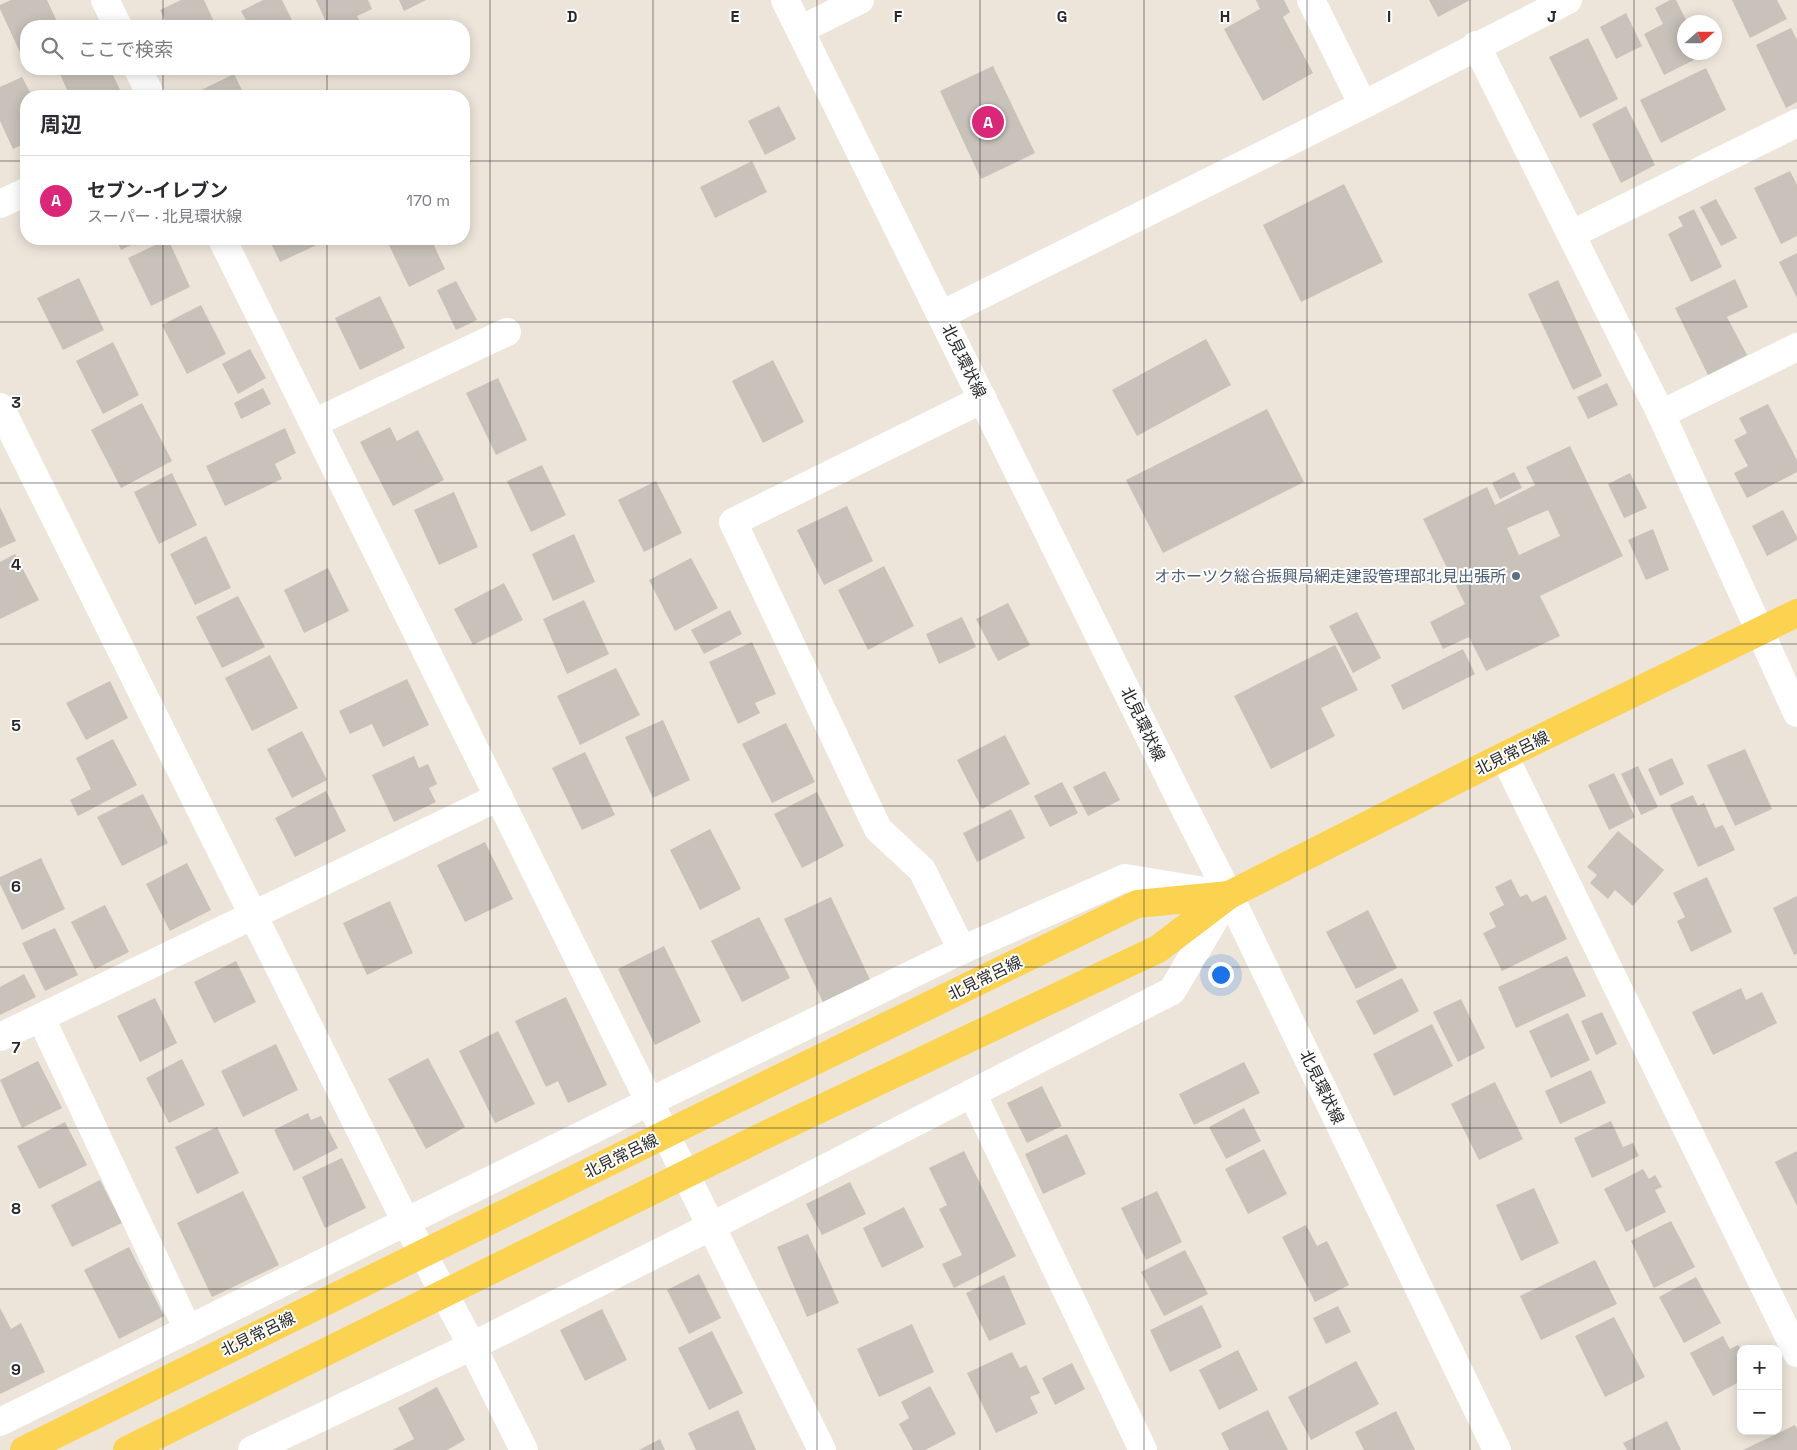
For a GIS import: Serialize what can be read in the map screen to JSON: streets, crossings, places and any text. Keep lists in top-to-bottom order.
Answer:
{
  "streets": {
    "main road": ["北見常呂線"],
    "street": ["北見環状線"]
  },
  "crossings": [
    ["北見環状線", "北見常呂線"]
  ],
  "places": ["オホーツク総合振興局網走建設管理部北見出張所"],
  "north": "right",
  "page": {
    "search": "ここで検索",
    "heading": "周辺",
    "pins": "A",
    "list": [
      {
        "mark": "A",
        "name": "セブン-イレブン",
        "note": "スーパー · 北見環状線",
        "value": "170 m"
      }
    ],
    "map_buttons": ["+", "−"]
  },
  "grid": {
    "columns": [
      "D",
      "E",
      "F",
      "G",
      "H",
      "I",
      "J"
    ],
    "rows": [
      "3",
      "4",
      "5",
      "6",
      "7",
      "8",
      "9"
    ]
  }
}
